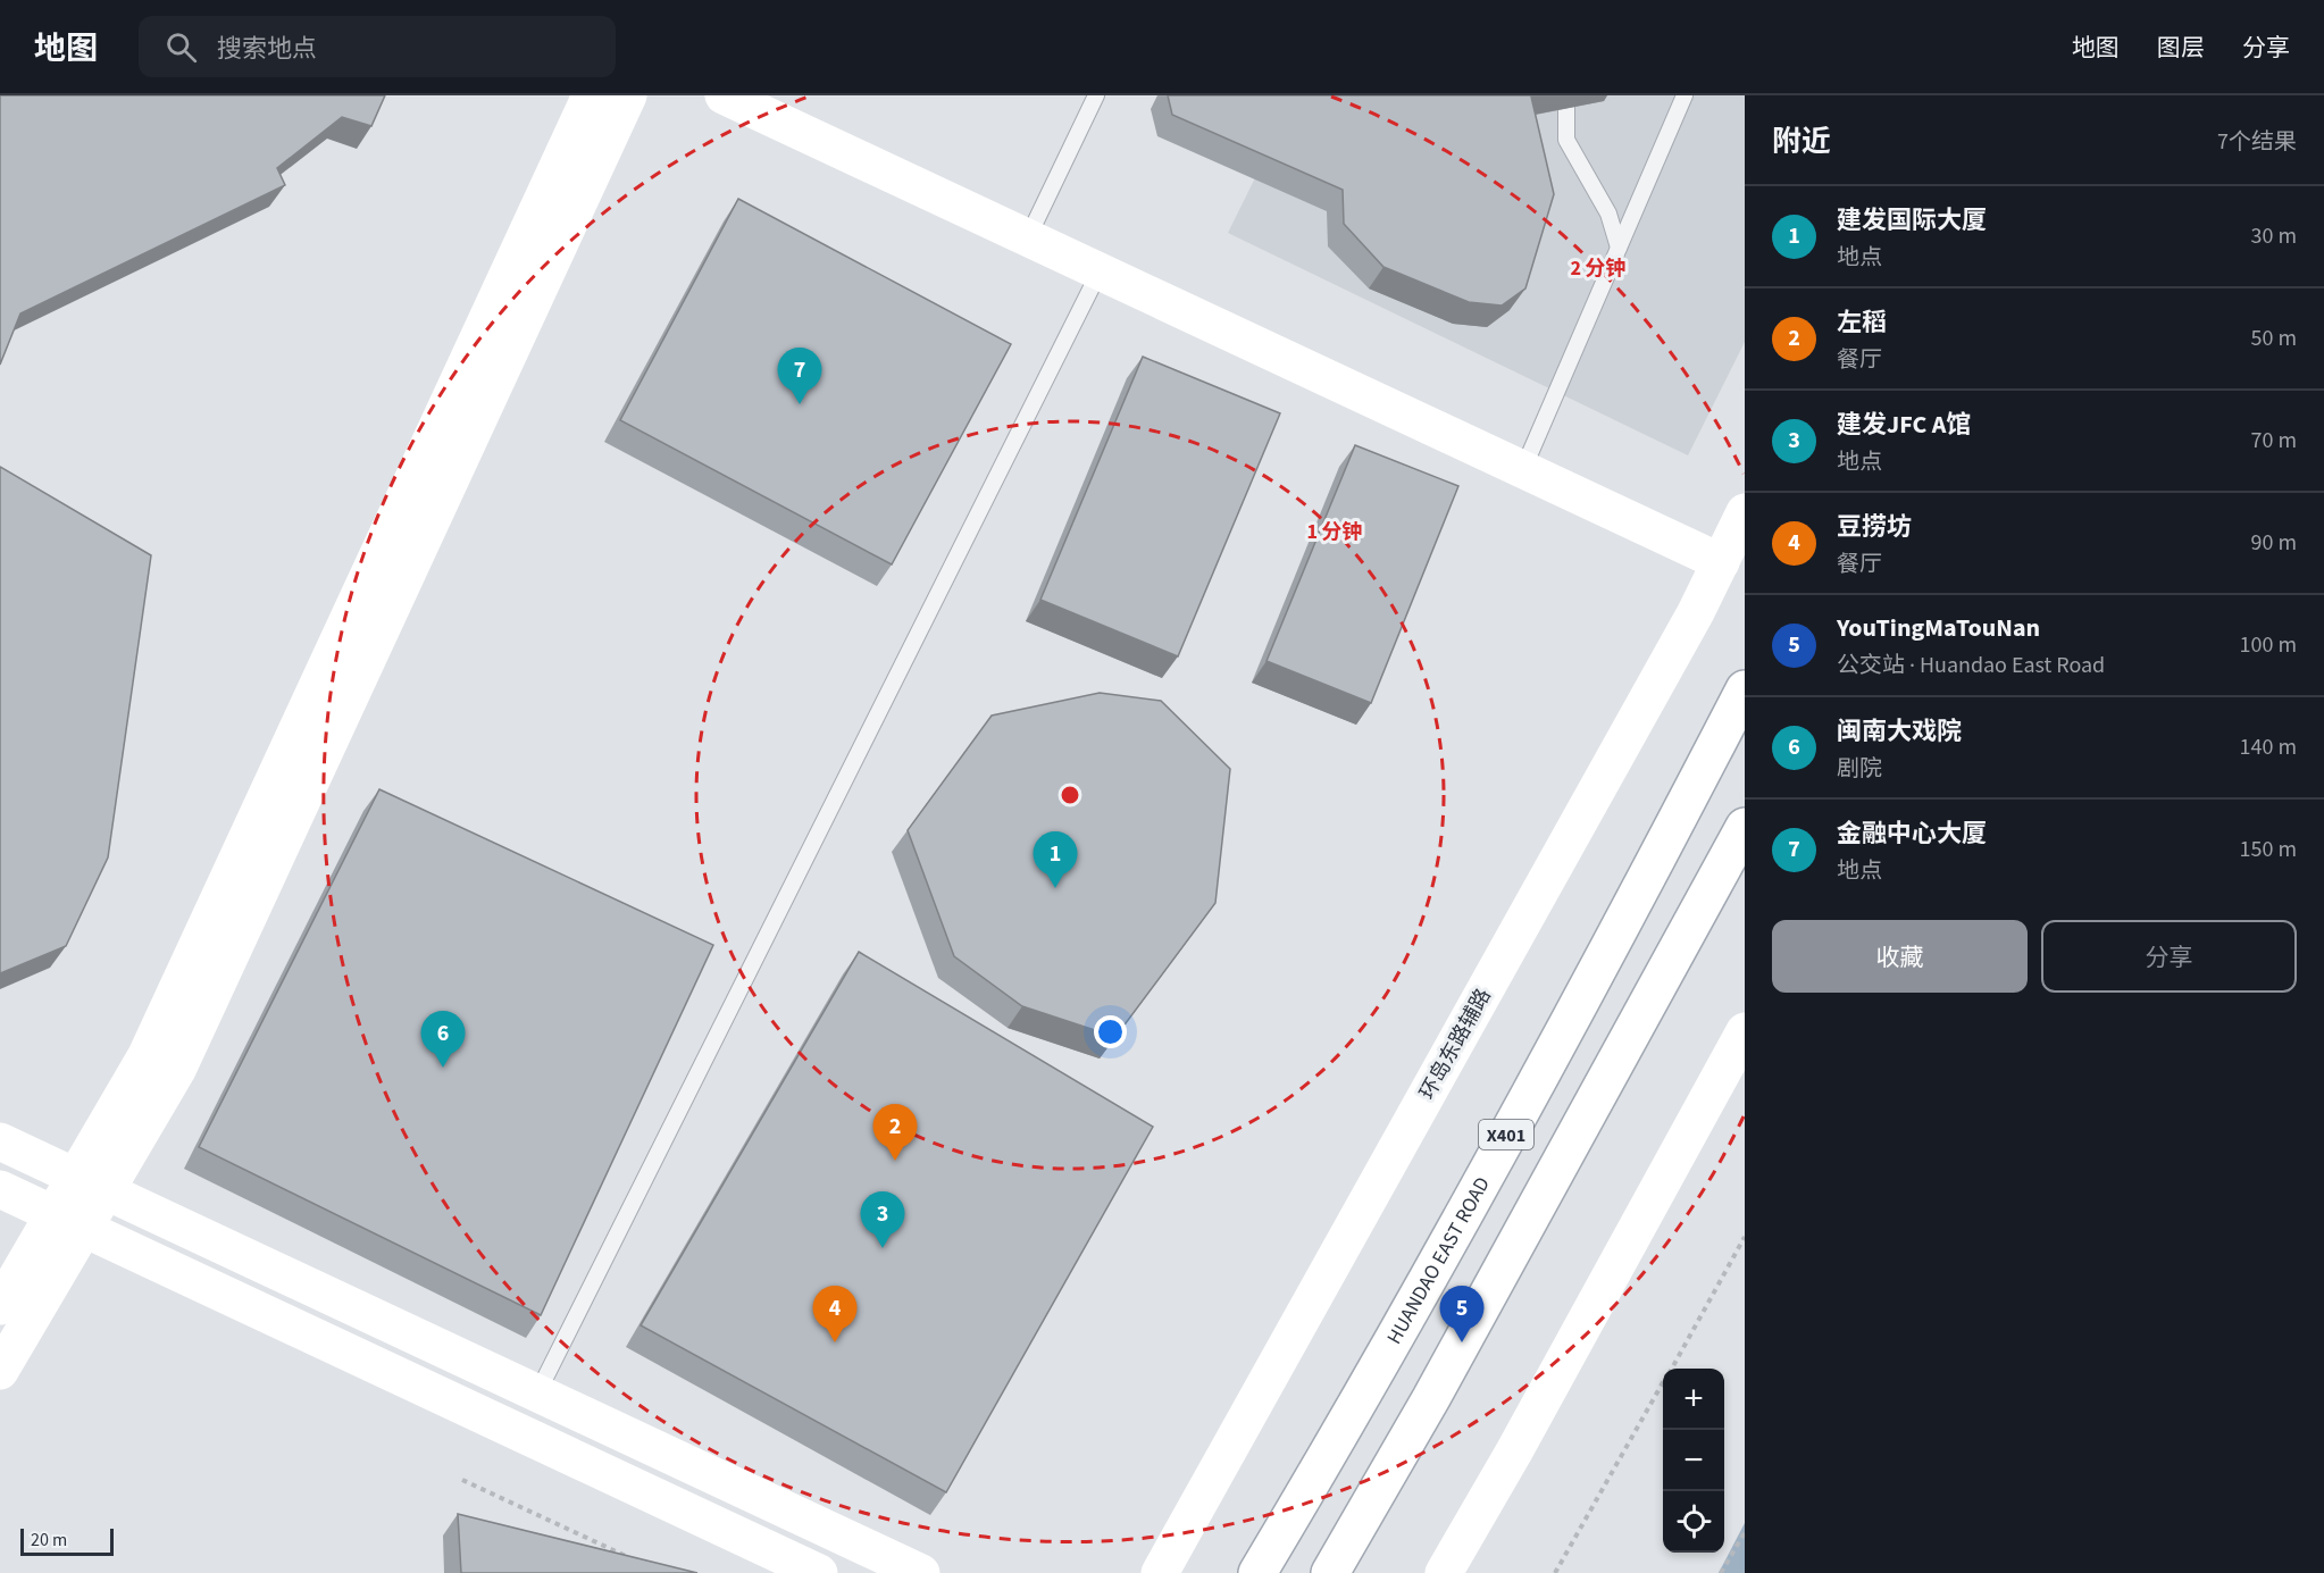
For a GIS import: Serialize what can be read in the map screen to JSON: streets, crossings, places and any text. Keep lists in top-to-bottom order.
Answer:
{
  "streets": {
    "main road": ["环岛东路辅路", "X401", "HUANDAO EAST ROAD"]
  },
  "scale_bar": "20 m",
  "page": {
    "header": "地图",
    "search": "搜索地点",
    "nav": ["地图", "图层", "分享"],
    "heading": ["附近", "7个结果"],
    "list": [
      {
        "mark": "1",
        "name": "建发国际大厦",
        "note": "地点",
        "value": "30 m"
      },
      {
        "mark": "2",
        "name": "左稻",
        "note": "餐厅",
        "value": "50 m"
      },
      {
        "mark": "3",
        "name": "建发JFC A馆",
        "note": "地点",
        "value": "70 m"
      },
      {
        "mark": "4",
        "name": "豆捞坊",
        "note": "餐厅",
        "value": "90 m"
      },
      {
        "mark": "5",
        "name": "YouTingMaTouNan",
        "note": "公交站 · Huandao East Road",
        "value": "100 m"
      },
      {
        "mark": "6",
        "name": "闽南大戏院",
        "note": "剧院",
        "value": "140 m"
      },
      {
        "mark": "7",
        "name": "金融中心大厦",
        "note": "地点",
        "value": "150 m"
      }
    ],
    "pins": [
      "7",
      "1",
      "6",
      "2",
      "3",
      "4",
      "5"
    ],
    "buttons": ["收藏", "分享"],
    "map_buttons": ["+", "−"],
    "scale": "20 m"
  },
  "rings": ["2 分钟", "1 分钟"]
}
